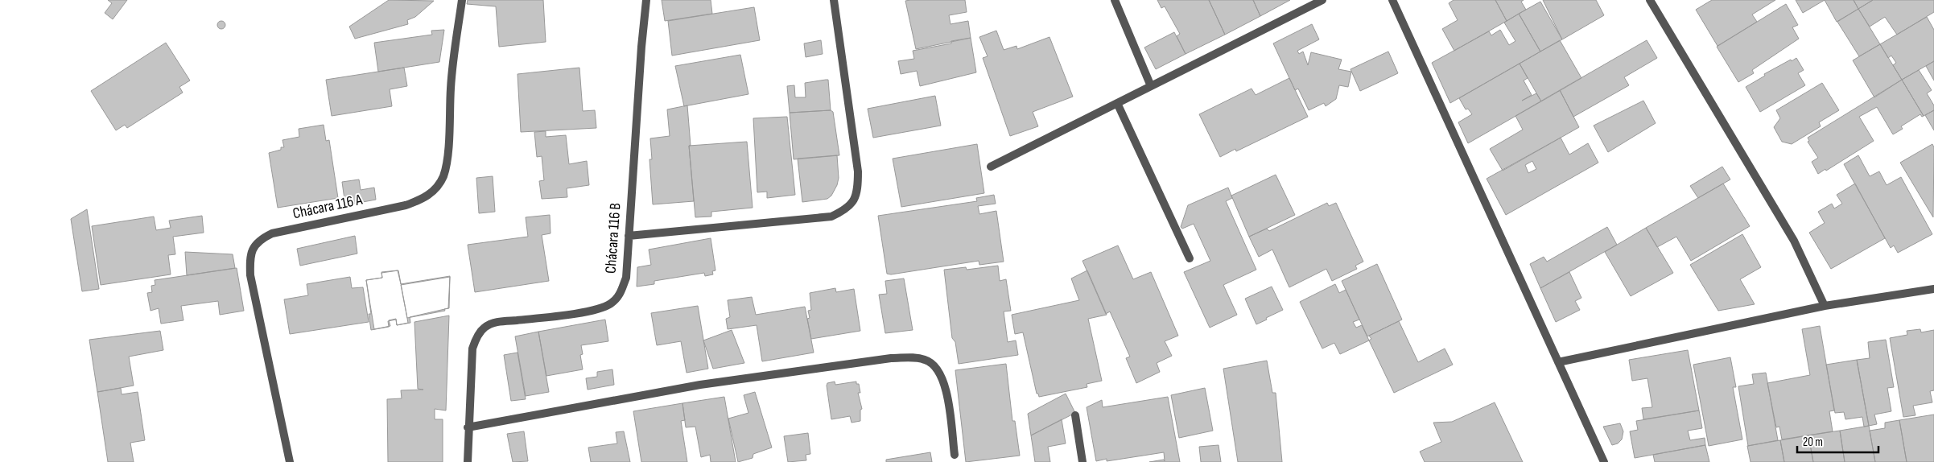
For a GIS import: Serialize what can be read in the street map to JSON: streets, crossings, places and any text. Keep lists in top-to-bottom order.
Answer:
{
  "streets": {
    "street": ["Chácara 116 A", "Chácara 116 B"]
  },
  "scale_bar": "20 m"
}
